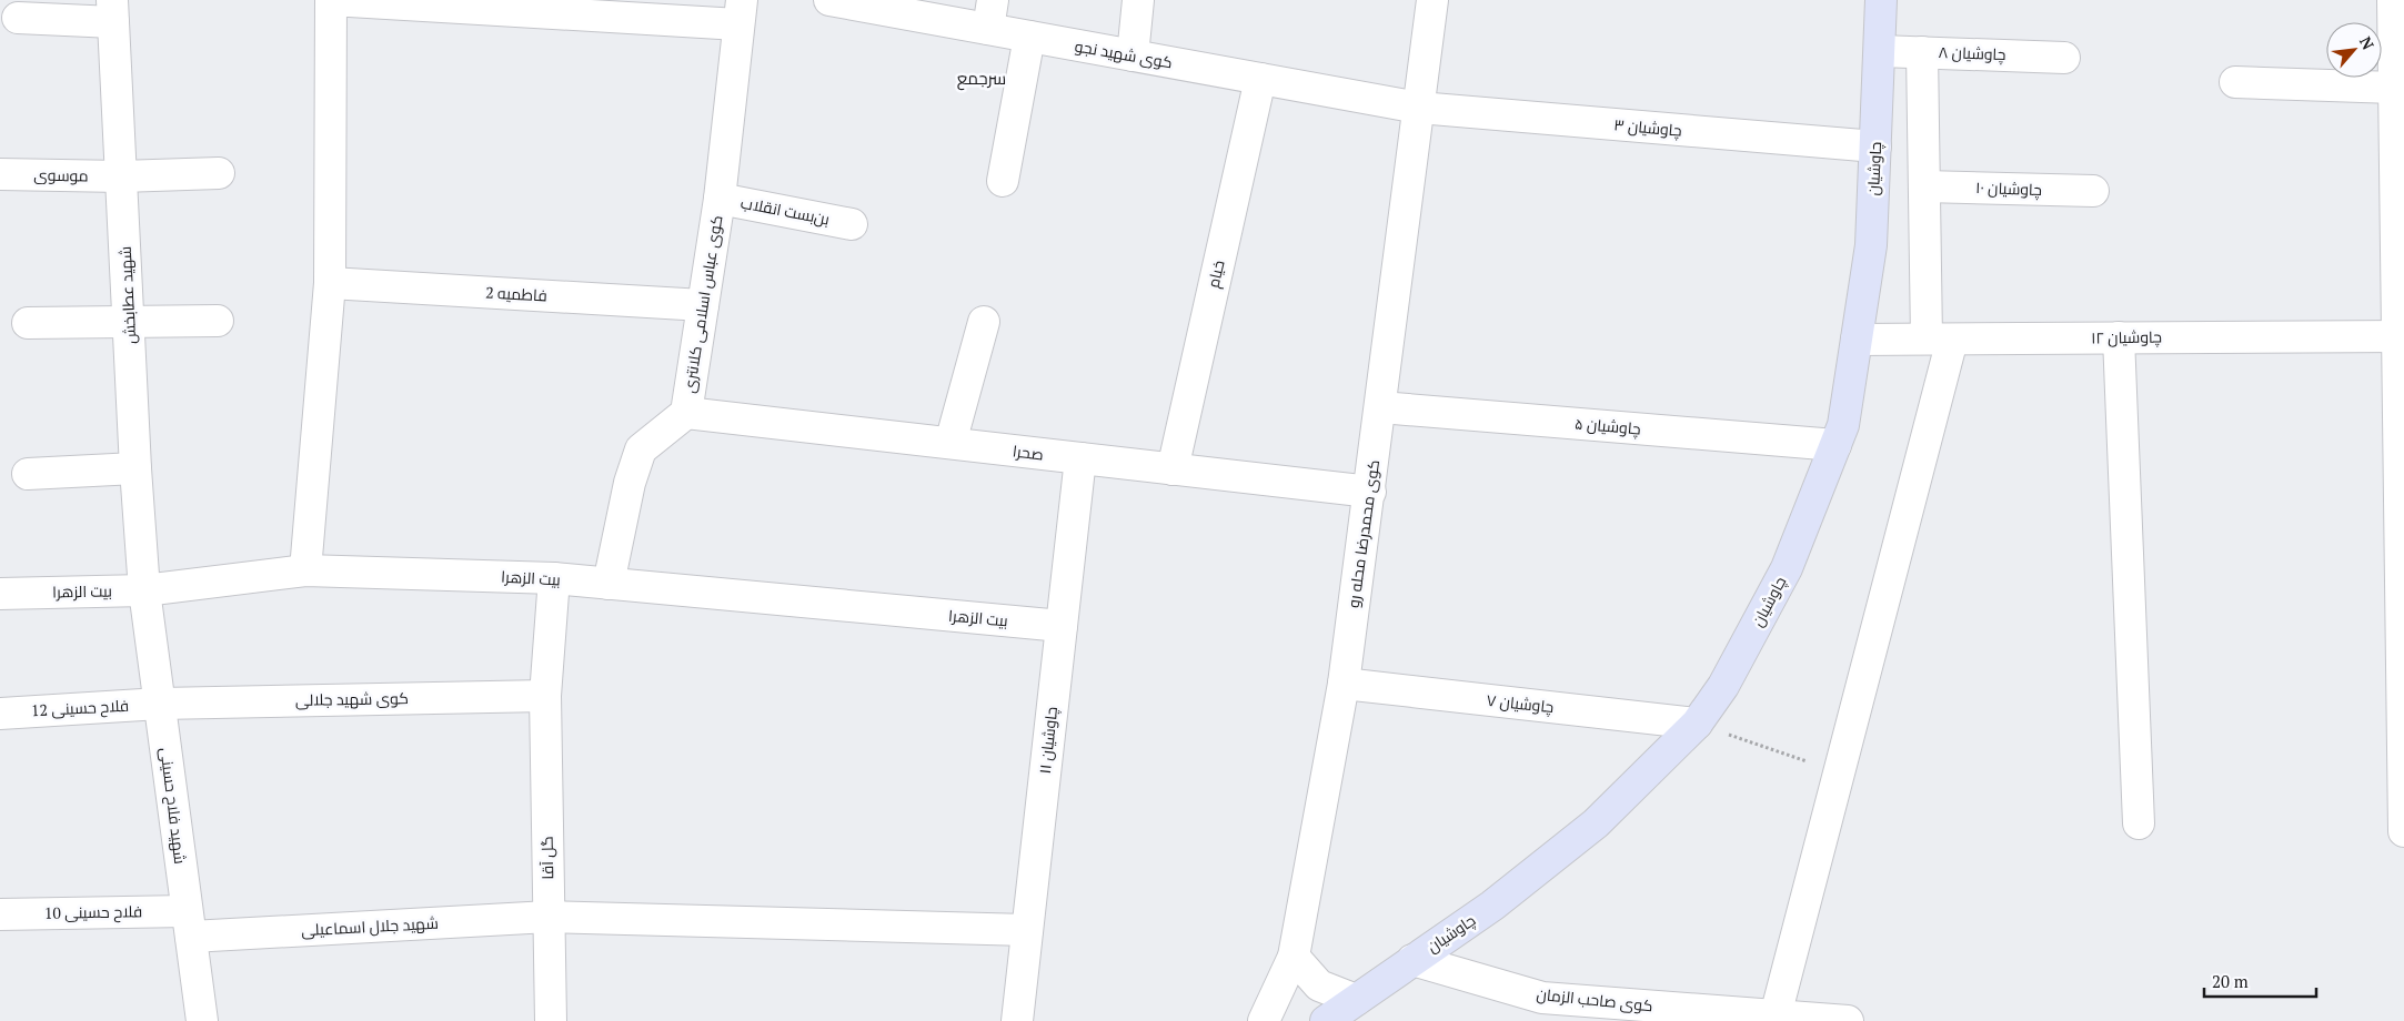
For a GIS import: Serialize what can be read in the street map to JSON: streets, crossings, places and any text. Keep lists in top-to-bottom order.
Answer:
{
  "streets": {
    "main road": ["چاوشیان"],
    "street": [
      "چاوشیان ۸",
      "کوی شهید نجو",
      "چاوشیان ۳",
      "موسوی",
      "چاوشیان ۱۰",
      "بن‌بست انقلاب",
      "خیام",
      "فاطمیه 2",
      "شهید عطابخش",
      "کوی عباس اسلامی کلانتری",
      "چاوشیان ۱۲",
      "چاوشیان ۵",
      "صحرا",
      "کوی محمدرضا محله رو",
      "بیت الزهرا",
      "کوی شهید جلالی",
      "چاوشیان ۷",
      "فلاح حسینی 12",
      "چاوشیان ۱۱",
      "شهید فلاح حسینی",
      "گل آقا",
      "فلاح حسینی 10",
      "شهید جلال اسماعیلی",
      "کوی صاحب الزمان"
    ]
  },
  "crossings": [
    ["چاوشیان ۸", "چاوشیان"],
    ["کوی شهید نجو", "چاوشیان ۳"],
    ["کوی شهید نجو", "خیام"],
    ["کوی شهید نجو", "کوی محمدرضا محله رو"],
    ["چاوشیان ۳", "چاوشیان"],
    ["چاوشیان ۳", "کوی محمدرضا محله رو"],
    ["چاوشیان", "چاوشیان ۱۲"],
    ["چاوشیان", "چاوشیان ۵"],
    ["چاوشیان", "چاوشیان ۷"],
    ["چاوشیان", "کوی صاحب الزمان"],
    ["موسوی", "شهید عطابخش"],
    ["بن‌بست انقلاب", "کوی عباس اسلامی کلانتری"],
    ["خیام", "صحرا"],
    ["فاطمیه 2", "کوی عباس اسلامی کلانتری"],
    ["شهید عطابخش", "بیت الزهرا"],
    ["شهید عطابخش", "شهید فلاح حسینی"],
    ["کوی عباس اسلامی کلانتری", "صحرا"],
    ["کوی عباس اسلامی کلانتری", "بیت الزهرا"],
    ["چاوشیان ۵", "کوی محمدرضا محله رو"],
    ["صحرا", "کوی محمدرضا محله رو"],
    ["صحرا", "چاوشیان ۱۱"],
    ["کوی محمدرضا محله رو", "چاوشیان ۷"],
    ["بیت الزهرا", "چاوشیان ۱۱"],
    ["بیت الزهرا", "شهید فلاح حسینی"],
    ["بیت الزهرا", "گل آقا"],
    ["کوی شهید جلالی", "فلاح حسینی 12"],
    ["کوی شهید جلالی", "شهید فلاح حسینی"],
    ["کوی شهید جلالی", "گل آقا"],
    ["فلاح حسینی 12", "شهید فلاح حسینی"],
    ["چاوشیان ۱۱", "شهید جلال اسماعیلی"],
    ["شهید فلاح حسینی", "فلاح حسینی 10"],
    ["شهید فلاح حسینی", "شهید جلال اسماعیلی"],
    ["گل آقا", "شهید جلال اسماعیلی"],
    ["فلاح حسینی 10", "شهید جلال اسماعیلی"]
  ],
  "districts": ["سرجمع"],
  "scale_bar": "20 m",
  "north": "top right"
}
